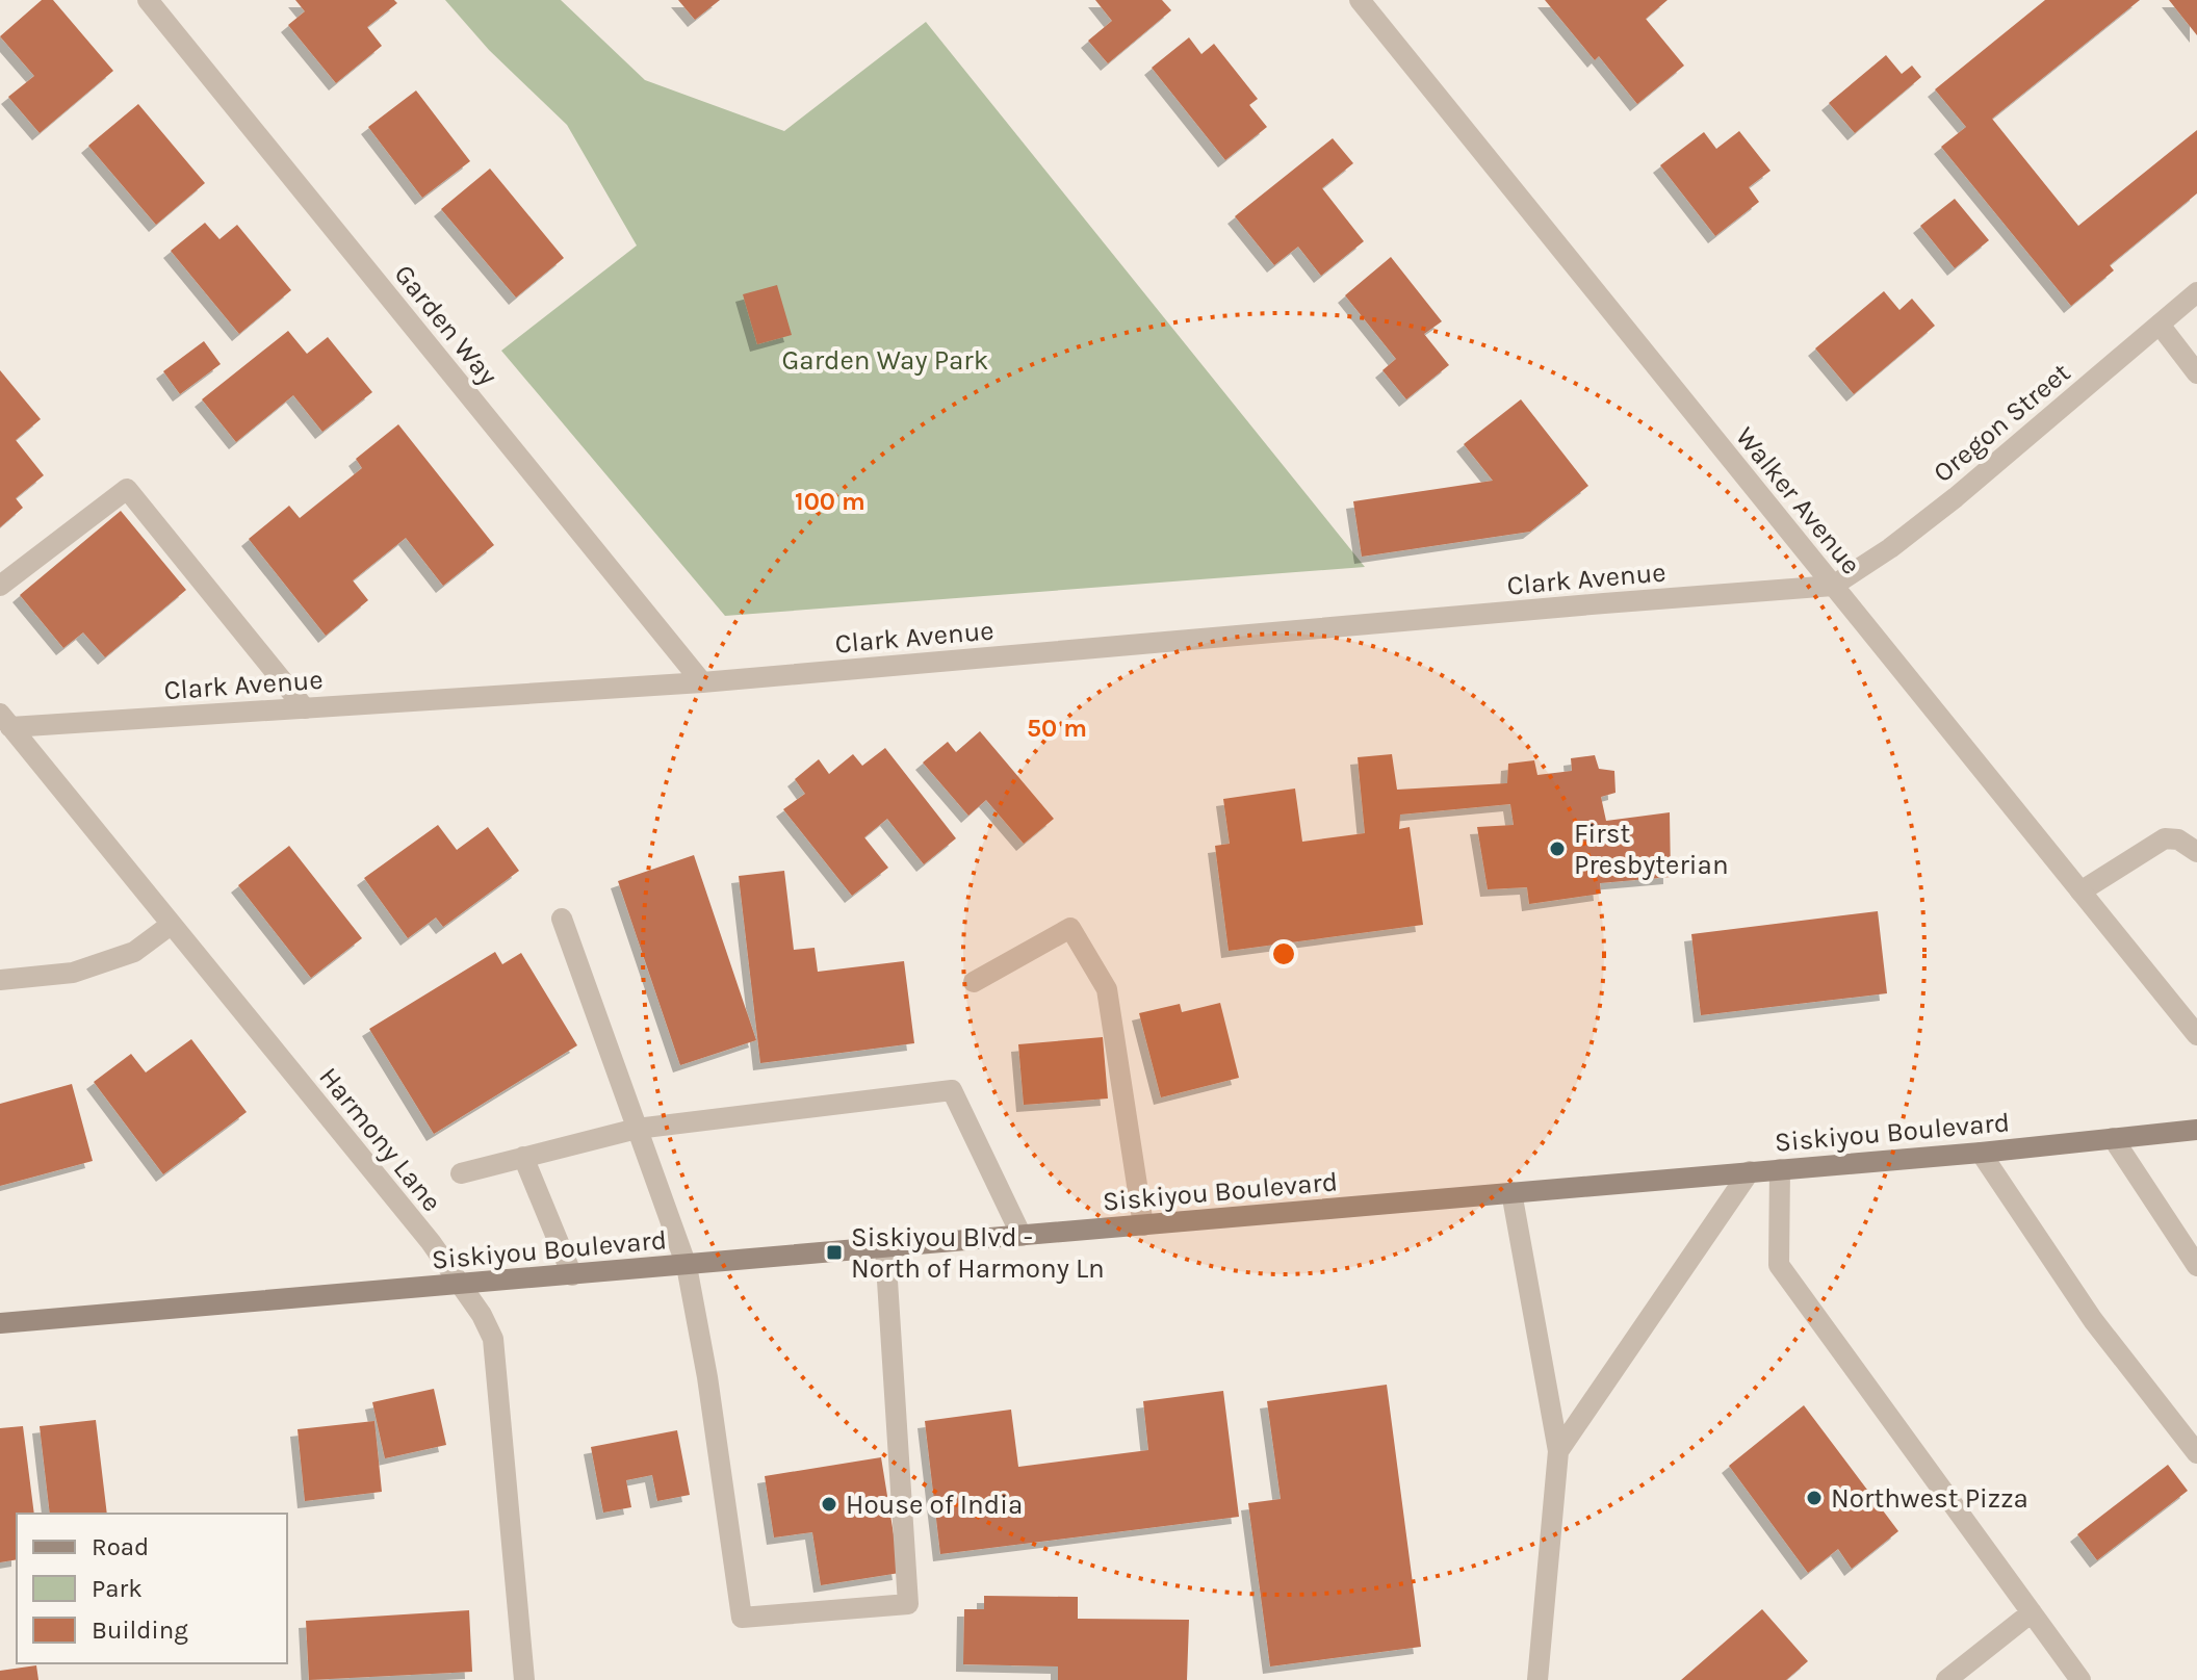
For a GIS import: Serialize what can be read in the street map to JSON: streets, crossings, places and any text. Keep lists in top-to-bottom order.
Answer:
{
  "streets": {
    "main road": ["Siskiyou Boulevard"],
    "street": [
      "Garden Way",
      "Oregon Street",
      "Walker Avenue",
      "Clark Avenue",
      "Harmony Lane"
    ]
  },
  "crossings": [
    ["Garden Way", "Clark Avenue"],
    ["Oregon Street", "Walker Avenue"],
    ["Oregon Street", "Clark Avenue"],
    ["Walker Avenue", "Clark Avenue"],
    ["Clark Avenue", "Harmony Lane"],
    ["Siskiyou Boulevard", "Harmony Lane"]
  ],
  "parks": ["Garden Way Park"],
  "places": {
    "other": ["First Presbyterian", "Northwest Pizza", "House of India"],
    "transit": ["Siskiyou Blvd - North of Harmony Ln"]
  },
  "legend": ["Road", "Park", "Building"],
  "rings": ["100 m", "50 m"]
}
